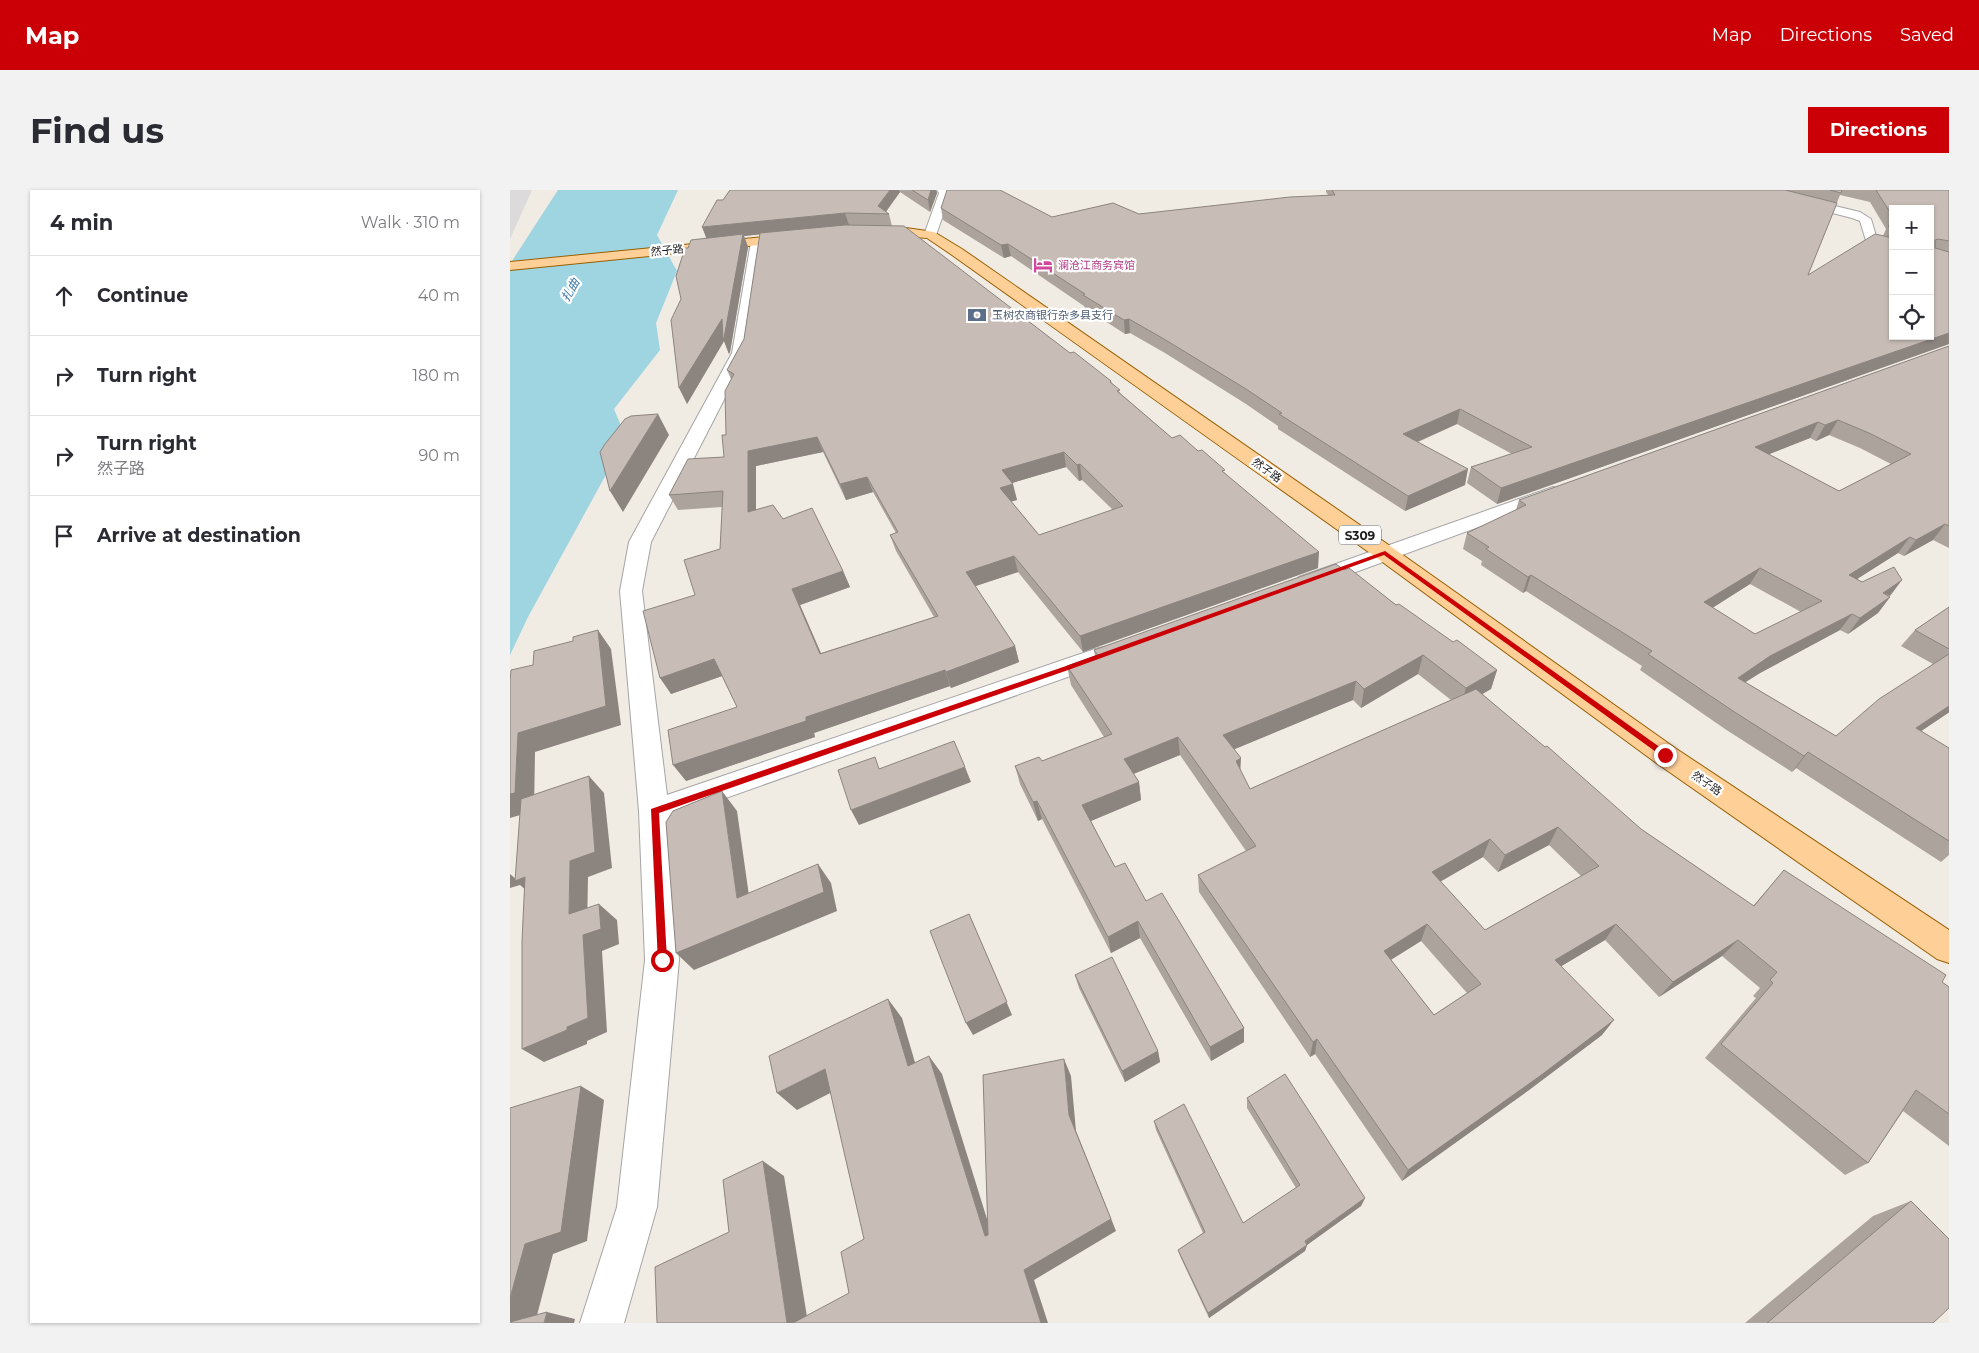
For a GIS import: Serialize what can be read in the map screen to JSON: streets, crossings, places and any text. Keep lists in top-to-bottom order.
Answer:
{
  "streets": {
    "main road": ["然子路", "S309"]
  },
  "water": ["扎曲"],
  "places": {
    "hotel": ["澜沧江商务宾馆"],
    "bank": ["玉树农商银行杂多县支行"]
  },
  "page": {
    "header": "Map",
    "nav": ["Map", "Directions", "Saved"],
    "buttons": "Directions",
    "title": "Find us",
    "heading": ["4 min", "Walk · 310 m"],
    "map_buttons": ["+", "−"],
    "list": [
      ["Continue", "40 m"],
      ["Turn right", "180 m"],
      ["Turn right", "然子路", "90 m"],
      "Arrive at destination"
    ]
  }
}
